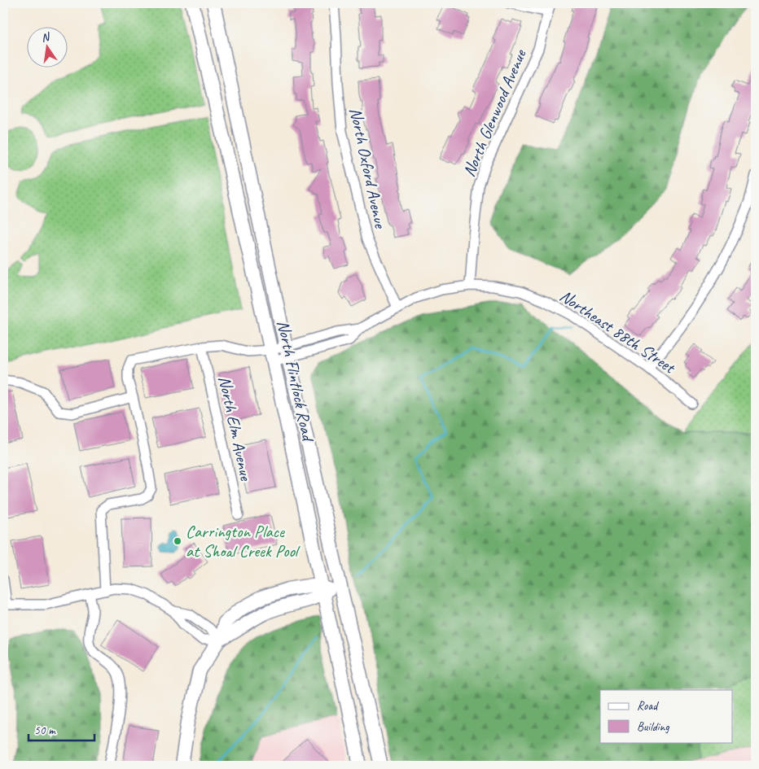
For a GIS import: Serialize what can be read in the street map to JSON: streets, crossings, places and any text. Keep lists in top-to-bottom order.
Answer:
{
  "streets": {
    "main road": ["North Flintlock Road"],
    "street": [
      "North Glenwood Avenue",
      "North Oxford Avenue",
      "Northeast 88th Street",
      "North Elm Avenue"
    ]
  },
  "crossings": [
    ["North Glenwood Avenue", "Northeast 88th Street"],
    ["North Oxford Avenue", "Northeast 88th Street"],
    ["Northeast 88th Street", "North Flintlock Road"],
    ["Northeast 88th Street", "North Elm Avenue"]
  ],
  "places": ["Carrington Place at Shoal Creek Pool"],
  "legend": ["Road", "Building"],
  "scale_bar": "50 m",
  "north": "top"
}
